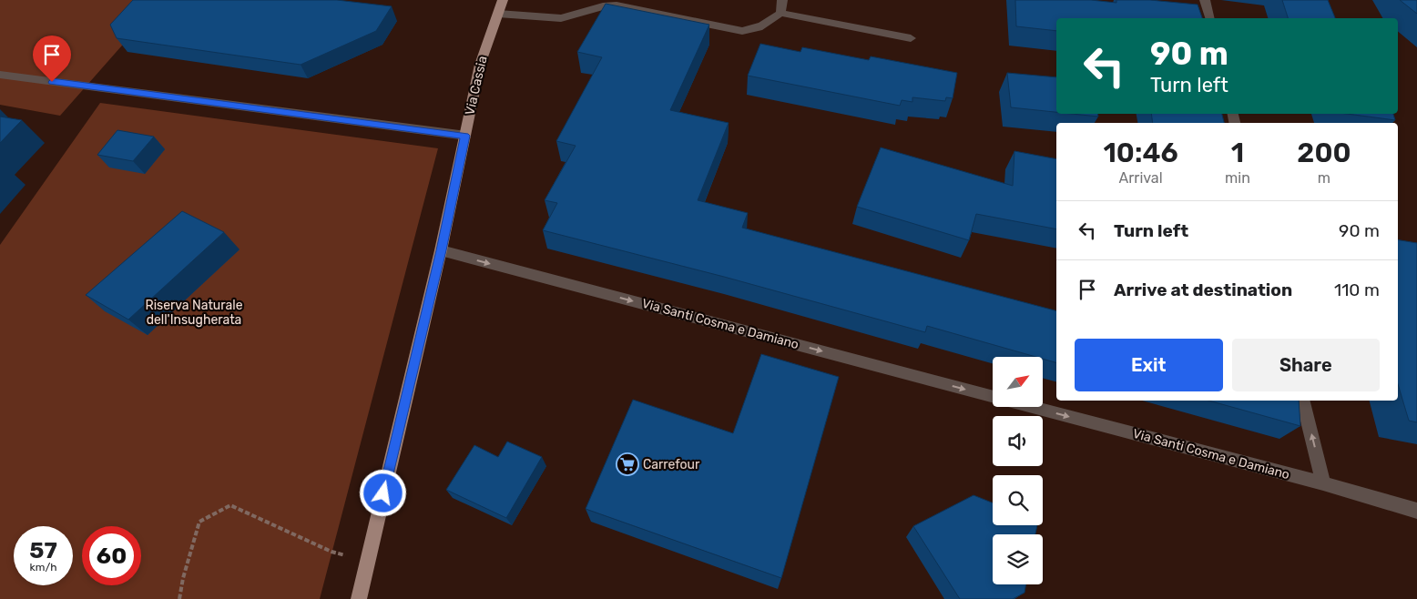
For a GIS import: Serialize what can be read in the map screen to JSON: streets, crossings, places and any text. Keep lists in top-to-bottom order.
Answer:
{
  "streets": {
    "main road": ["Via Cassia"],
    "street": ["Via Santi Cosma e Damiano"]
  },
  "crossings": [
    ["Via Cassia", "Via Santi Cosma e Damiano"]
  ],
  "one_way": ["Via Santi Cosma e Damiano"],
  "parks": ["Riserva Naturale dell'Insugherata"],
  "places": {
    "supermarket": ["Carrefour"]
  },
  "north": "top right",
  "page": {
    "turn": ["90 m", "Turn left"],
    "eta": [
      "10:46",
      "Arrival",
      "1",
      "min",
      "200",
      "m"
    ],
    "list": [
      {
        "name": "Turn left",
        "value": "90 m"
      },
      {
        "name": "Arrive at destination",
        "value": "110 m"
      }
    ],
    "buttons": ["Exit", "Share"],
    "speed": "57 km/h",
    "limit": "60"
  }
}
